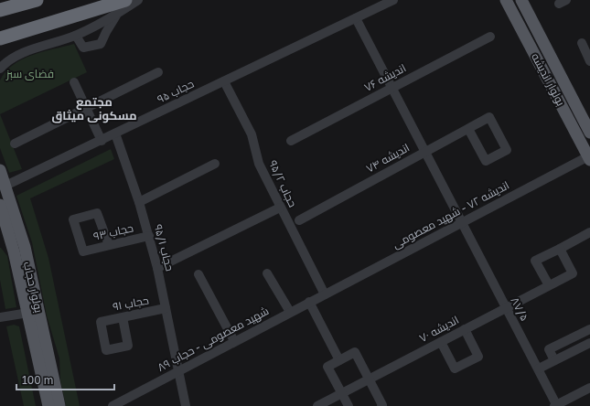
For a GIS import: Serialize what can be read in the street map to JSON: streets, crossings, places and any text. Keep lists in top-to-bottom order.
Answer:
{
  "streets": {
    "main road": ["بولوار اندیشه", "بولوار حجاب"],
    "street": [
      "اندیشه ۷۶",
      "حجاب ۹۵",
      "اندیشه ۷۴",
      "حجاب ۹۵/۲",
      "اندیشه ۷۲ - شهید معصومی",
      "حجاب ۹۳",
      "حجاب ۹۵/۱",
      "حجاب ۹۱",
      "۸۷/۵",
      "اندیشه ۷۰",
      "شهید معصومی - حجاب ۸۹"
    ]
  },
  "crossings": [
    ["اندیشه ۷۶", "۸۷/۵"],
    ["بولوار اندیشه", "اندیشه ۷۲ - شهید معصومی"],
    ["حجاب ۹۵", "حجاب ۹۵/۲"],
    ["حجاب ۹۵", "حجاب ۹۵/۱"],
    ["حجاب ۹۵", "بولوار حجاب"],
    ["حجاب ۹۵", "۸۷/۵"],
    ["اندیشه ۷۴", "۸۷/۵"],
    ["حجاب ۹۵/۲", "اندیشه ۷۲ - شهید معصومی"],
    ["حجاب ۹۵/۲", "شهید معصومی - حجاب ۸۹"],
    ["اندیشه ۷۲ - شهید معصومی", "۸۷/۵"],
    ["اندیشه ۷۲ - شهید معصومی", "شهید معصومی - حجاب ۸۹"],
    ["حجاب ۹۳", "حجاب ۹۵/۱"],
    ["حجاب ۹۵/۱", "حجاب ۹۱"],
    ["حجاب ۹۵/۱", "شهید معصومی - حجاب ۸۹"],
    ["۸۷/۵", "اندیشه ۷۰"]
  ],
  "districts": ["مجتمع مسکونی میثاق"],
  "parks": ["فضای سبز"],
  "scale_bar": "100 m"
}
